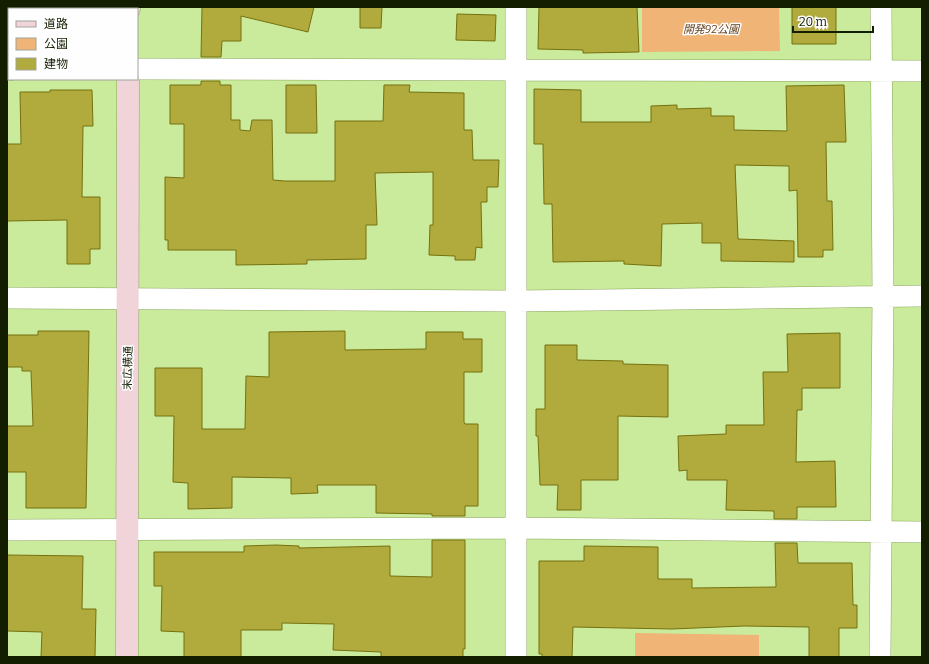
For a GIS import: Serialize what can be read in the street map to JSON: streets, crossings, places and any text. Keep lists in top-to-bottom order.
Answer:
{
  "streets": {
    "street": ["末広横通"]
  },
  "parks": ["開発92公園"],
  "legend": ["道路", "公園", "建物"],
  "scale_bar": "20 m"
}
